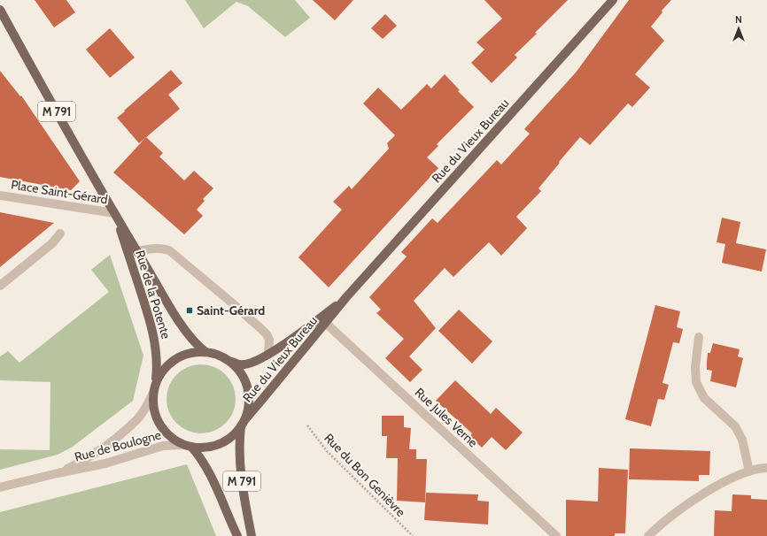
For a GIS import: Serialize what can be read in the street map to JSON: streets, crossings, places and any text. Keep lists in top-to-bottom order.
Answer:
{
  "streets": {
    "main road": ["M 791", "Rue du Vieux Bureau", "Rue de la Potente"],
    "street": ["Place Saint-Gérard", "Rue Jules Verne", "Rue de Boulogne"],
    "path": ["Rue du Bon Genièvre"]
  },
  "crossings": [
    ["M 791", "Rue du Vieux Bureau"],
    ["M 791", "Rue de la Potente"],
    ["M 791", "Rue de Boulogne"],
    ["Rue du Vieux Bureau", "Rue de la Potente"],
    ["Rue du Vieux Bureau", "Rue Jules Verne"],
    ["Rue du Vieux Bureau", "Rue de Boulogne"],
    ["Place Saint-Gérard", "Rue de la Potente"],
    ["Rue de la Potente", "Rue de Boulogne"]
  ],
  "places": {
    "transit": ["Saint-Gérard"]
  },
  "north": "top"
}
